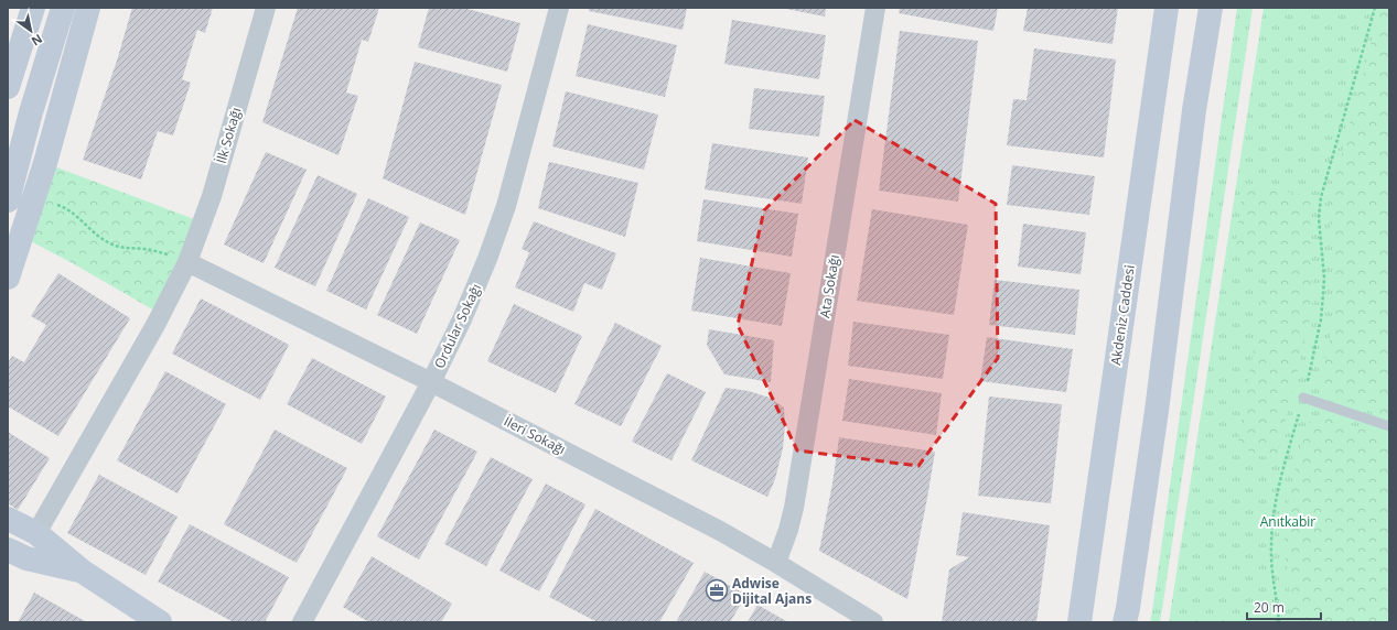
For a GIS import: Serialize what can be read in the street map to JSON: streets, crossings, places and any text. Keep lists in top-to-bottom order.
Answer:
{
  "streets": {
    "main road": ["Akdeniz Caddesi"],
    "street": [
      "İlk Sokağı",
      "Ata Sokağı",
      "Ordular Sokağı",
      "İleri Sokağı"
    ]
  },
  "crossings": [
    ["İlk Sokağı", "İleri Sokağı"],
    ["Ata Sokağı", "İleri Sokağı"],
    ["Ordular Sokağı", "İleri Sokağı"]
  ],
  "parks": ["Anıtkabir"],
  "places": {
    "office": ["Adwise Dijital Ajans"]
  },
  "scale_bar": "20 m",
  "north": "bottom right"
}
